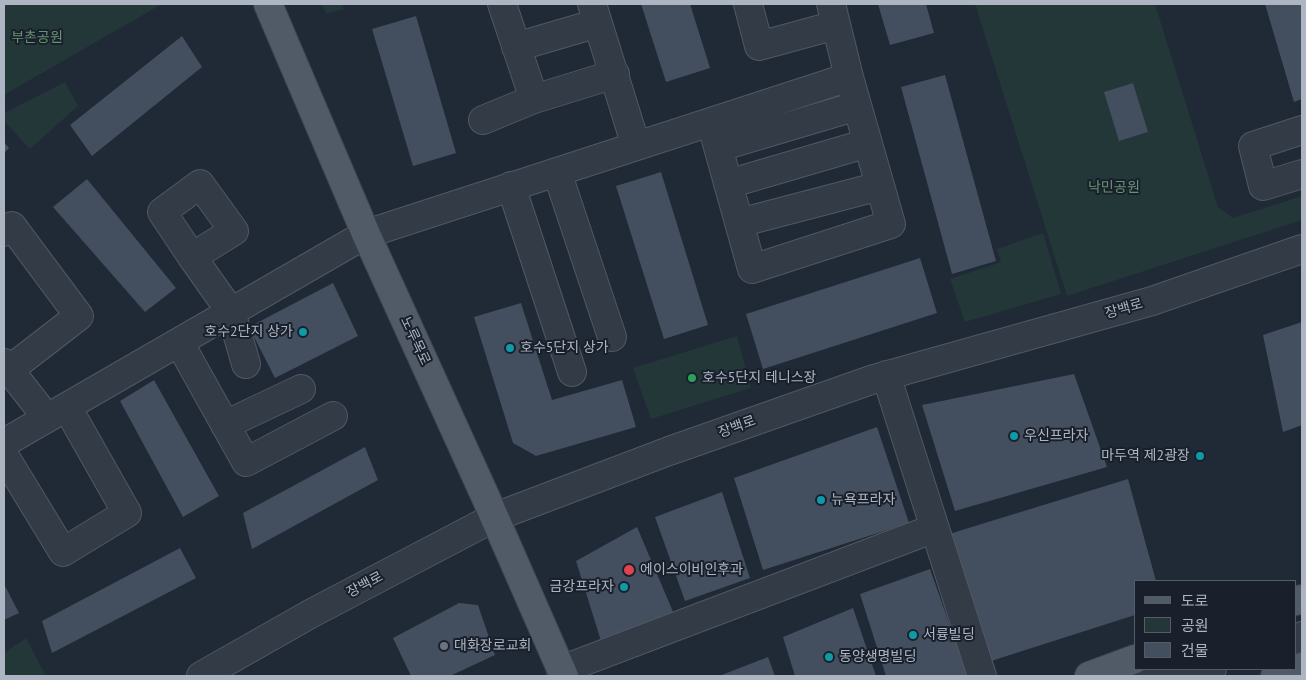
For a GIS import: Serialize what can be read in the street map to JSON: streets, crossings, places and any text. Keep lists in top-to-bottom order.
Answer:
{
  "streets": {
    "main road": ["노루목로"],
    "street": ["장백로"]
  },
  "crossings": [
    ["장백로", "노루목로"]
  ],
  "parks": ["부촌공원", "낙민공원"],
  "places": [
    "호수2단지 상가",
    "호수5단지 상가",
    "호수5단지 테니스장",
    "우신프라자",
    "마두역 제2광장",
    "뉴욕프라자",
    "에이스이비인후과",
    "금강프라자",
    "서륭빌딩",
    "대화장로교회",
    "동양생명빌딩"
  ],
  "legend": ["도로", "공원", "건물"]
}
